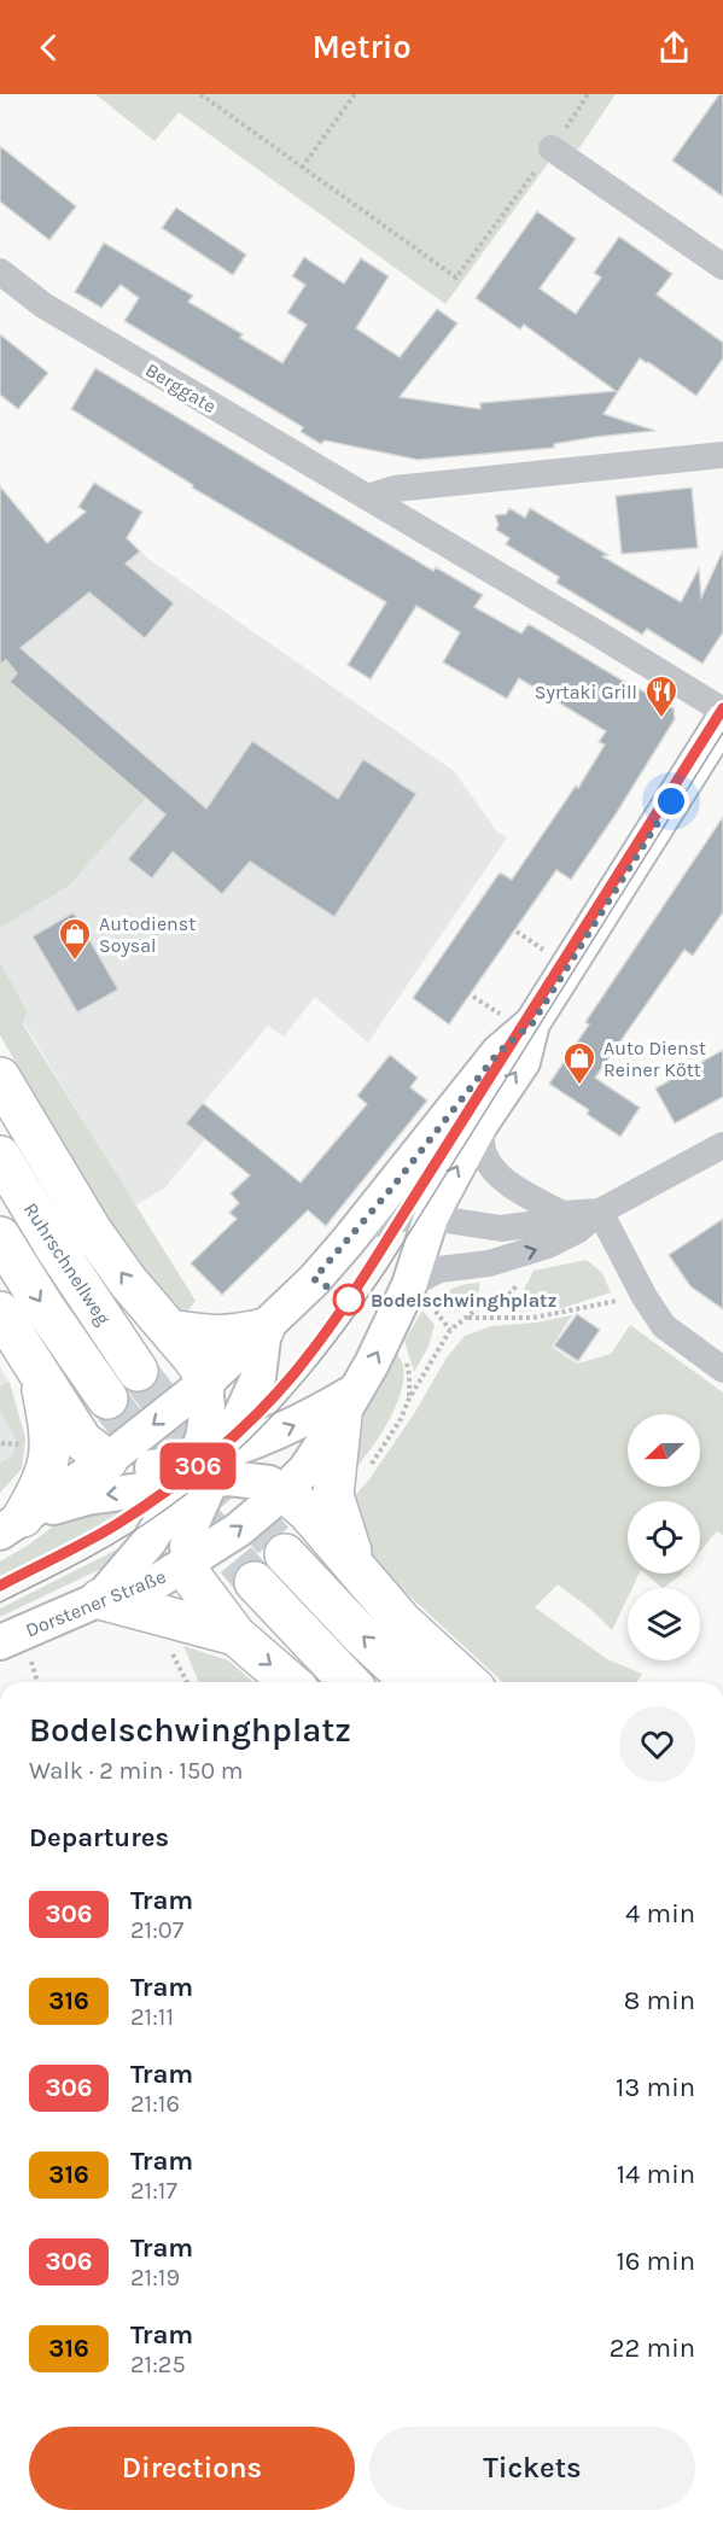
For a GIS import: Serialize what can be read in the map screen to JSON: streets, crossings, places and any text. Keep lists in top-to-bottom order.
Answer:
{
  "streets": {
    "highway": ["Ruhrschnellweg"],
    "main road": ["Dorstener Straße"],
    "street": ["Berggate"]
  },
  "places": {
    "restaurant": ["Syrtaki Grill"],
    "shop": ["Autodienst Soysal", "Auto Dienst Reiner Kött"],
    "other": ["Bodelschwinghplatz"]
  },
  "lines": ["tram line 306"],
  "north": "left",
  "page": {
    "header": "Metrio",
    "on_map": "306",
    "heading": [
      ["Bodelschwinghplatz", "Walk · 2 min · 150 m"],
      "Departures"
    ],
    "list": [
      {
        "mark": "306",
        "name": "Tram",
        "note": "21:07",
        "value": "4 min"
      },
      {
        "mark": "316",
        "name": "Tram",
        "note": "21:11",
        "value": "8 min"
      },
      {
        "mark": "306",
        "name": "Tram",
        "note": "21:16",
        "value": "13 min"
      },
      {
        "mark": "316",
        "name": "Tram",
        "note": "21:17",
        "value": "14 min"
      },
      {
        "mark": "306",
        "name": "Tram",
        "note": "21:19",
        "value": "16 min"
      },
      {
        "mark": "316",
        "name": "Tram",
        "note": "21:25",
        "value": "22 min"
      }
    ],
    "buttons": ["Directions", "Tickets"]
  }
}
